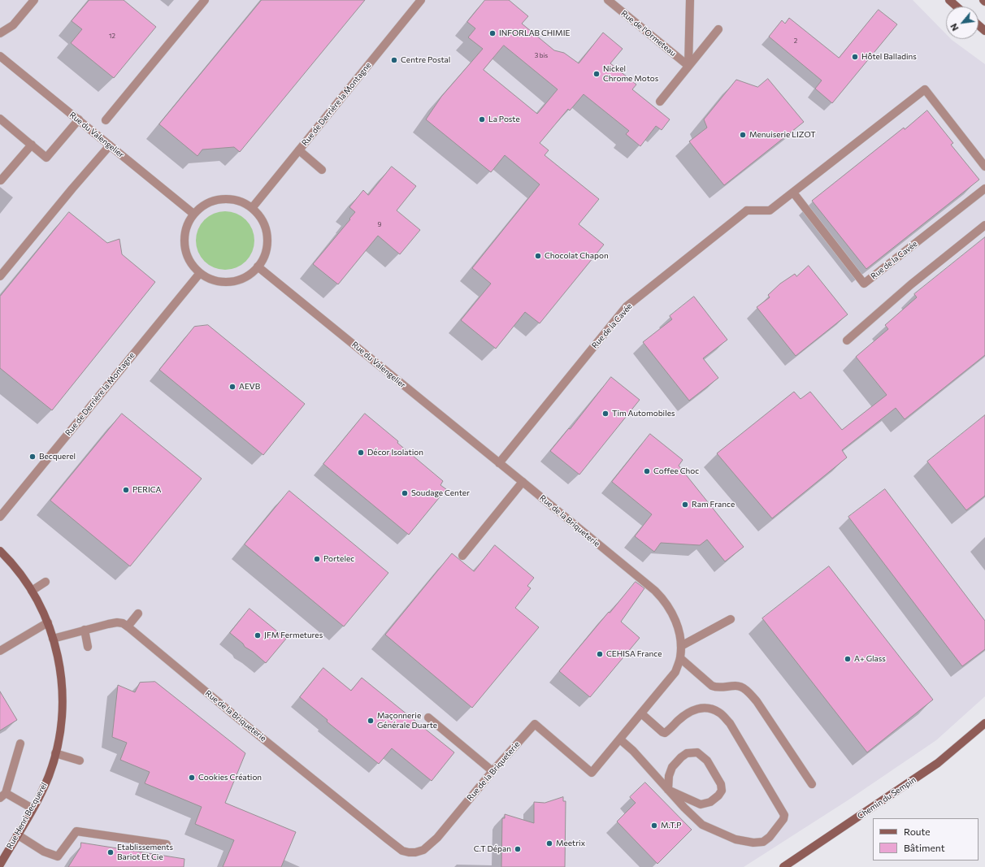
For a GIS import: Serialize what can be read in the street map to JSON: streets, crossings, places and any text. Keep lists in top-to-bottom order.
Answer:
{
  "streets": {
    "street": [
      "Rue de l'Ormeteau",
      "Rue de Derrière la Montagne",
      "Rue du Valengelier",
      "Rue de la Cavée",
      "Rue de la Briqueterie",
      "Chemin du Sempin",
      "Rue Henri Becquerel"
    ]
  },
  "crossings": [
    ["Rue de Derrière la Montagne", "Rue du Valengelier"],
    ["Rue du Valengelier", "Rue de la Cavée"],
    ["Rue du Valengelier", "Rue de la Briqueterie"],
    ["Rue de la Cavée", "Rue de la Briqueterie"],
    ["Rue de la Briqueterie", "Rue Henri Becquerel"]
  ],
  "places": [
    "INFORLAB CHIMIE",
    "Hôtel Balladins",
    "Centre Postal",
    "Nickel Chrome Motos",
    "La Poste",
    "Menuiserie LIZOT",
    "Chocolat Chapon",
    "AEVB",
    "Tim Automobiles",
    "Décor Isolation",
    "Becquerel",
    "Coffee Choc",
    "PERICA",
    "Soudage Center",
    "Ram France",
    "Portelec",
    "JFM Fermetures",
    "CEHISA France",
    "A+ Glass",
    "Maçonnerie Générale Duarte",
    "Cookies Création",
    "M.T.P",
    "Meetrix",
    "C.T Dépan",
    "Etablissements Bariot Et Cie"
  ],
  "house_numbers": [
    "12",
    "2",
    "3 bis",
    "9"
  ],
  "legend": ["Route", "Bâtiment"],
  "north": "bottom left"
}
